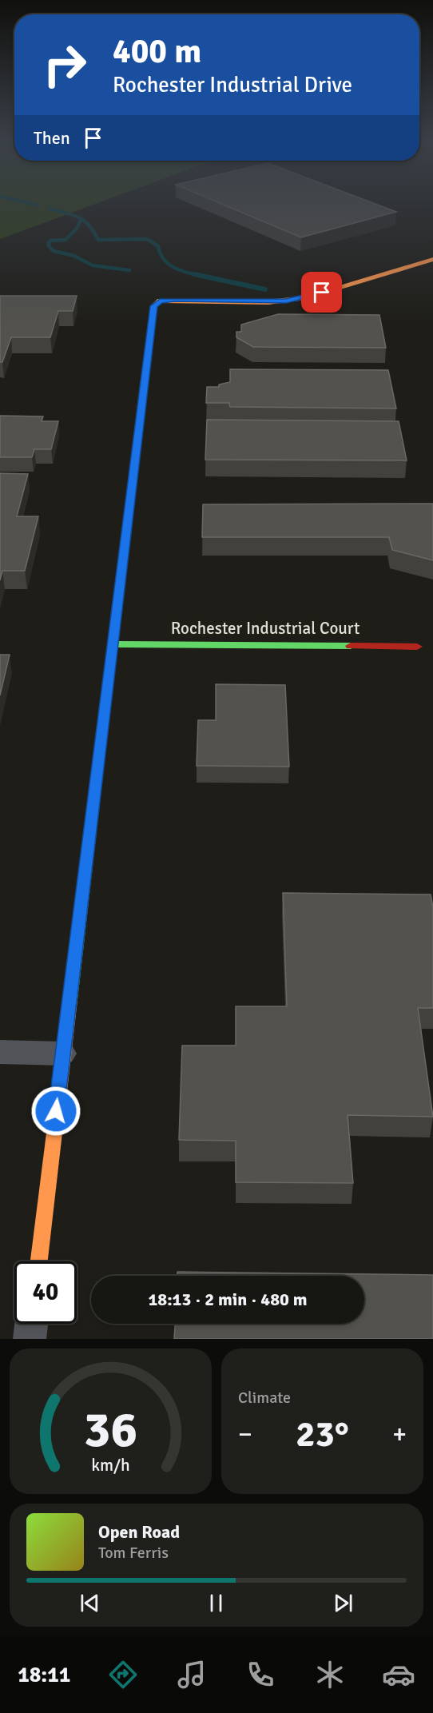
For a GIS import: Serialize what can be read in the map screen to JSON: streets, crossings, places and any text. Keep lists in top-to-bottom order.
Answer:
{
  "streets": {
    "street": ["Rochester Industrial Court"]
  },
  "page": {
    "turn": ["400 m", "Rochester Industrial Drive"],
    "then": "Then",
    "limit": "40",
    "trip": "18:13 · 2 min · 480 m",
    "tile": "Climate",
    "heat": ["−", "23°", "+"],
    "song": ["Open Road", "Tom Ferris"],
    "tabs": "18:11",
    "gauge": ["36", "km/h"]
  }
}
